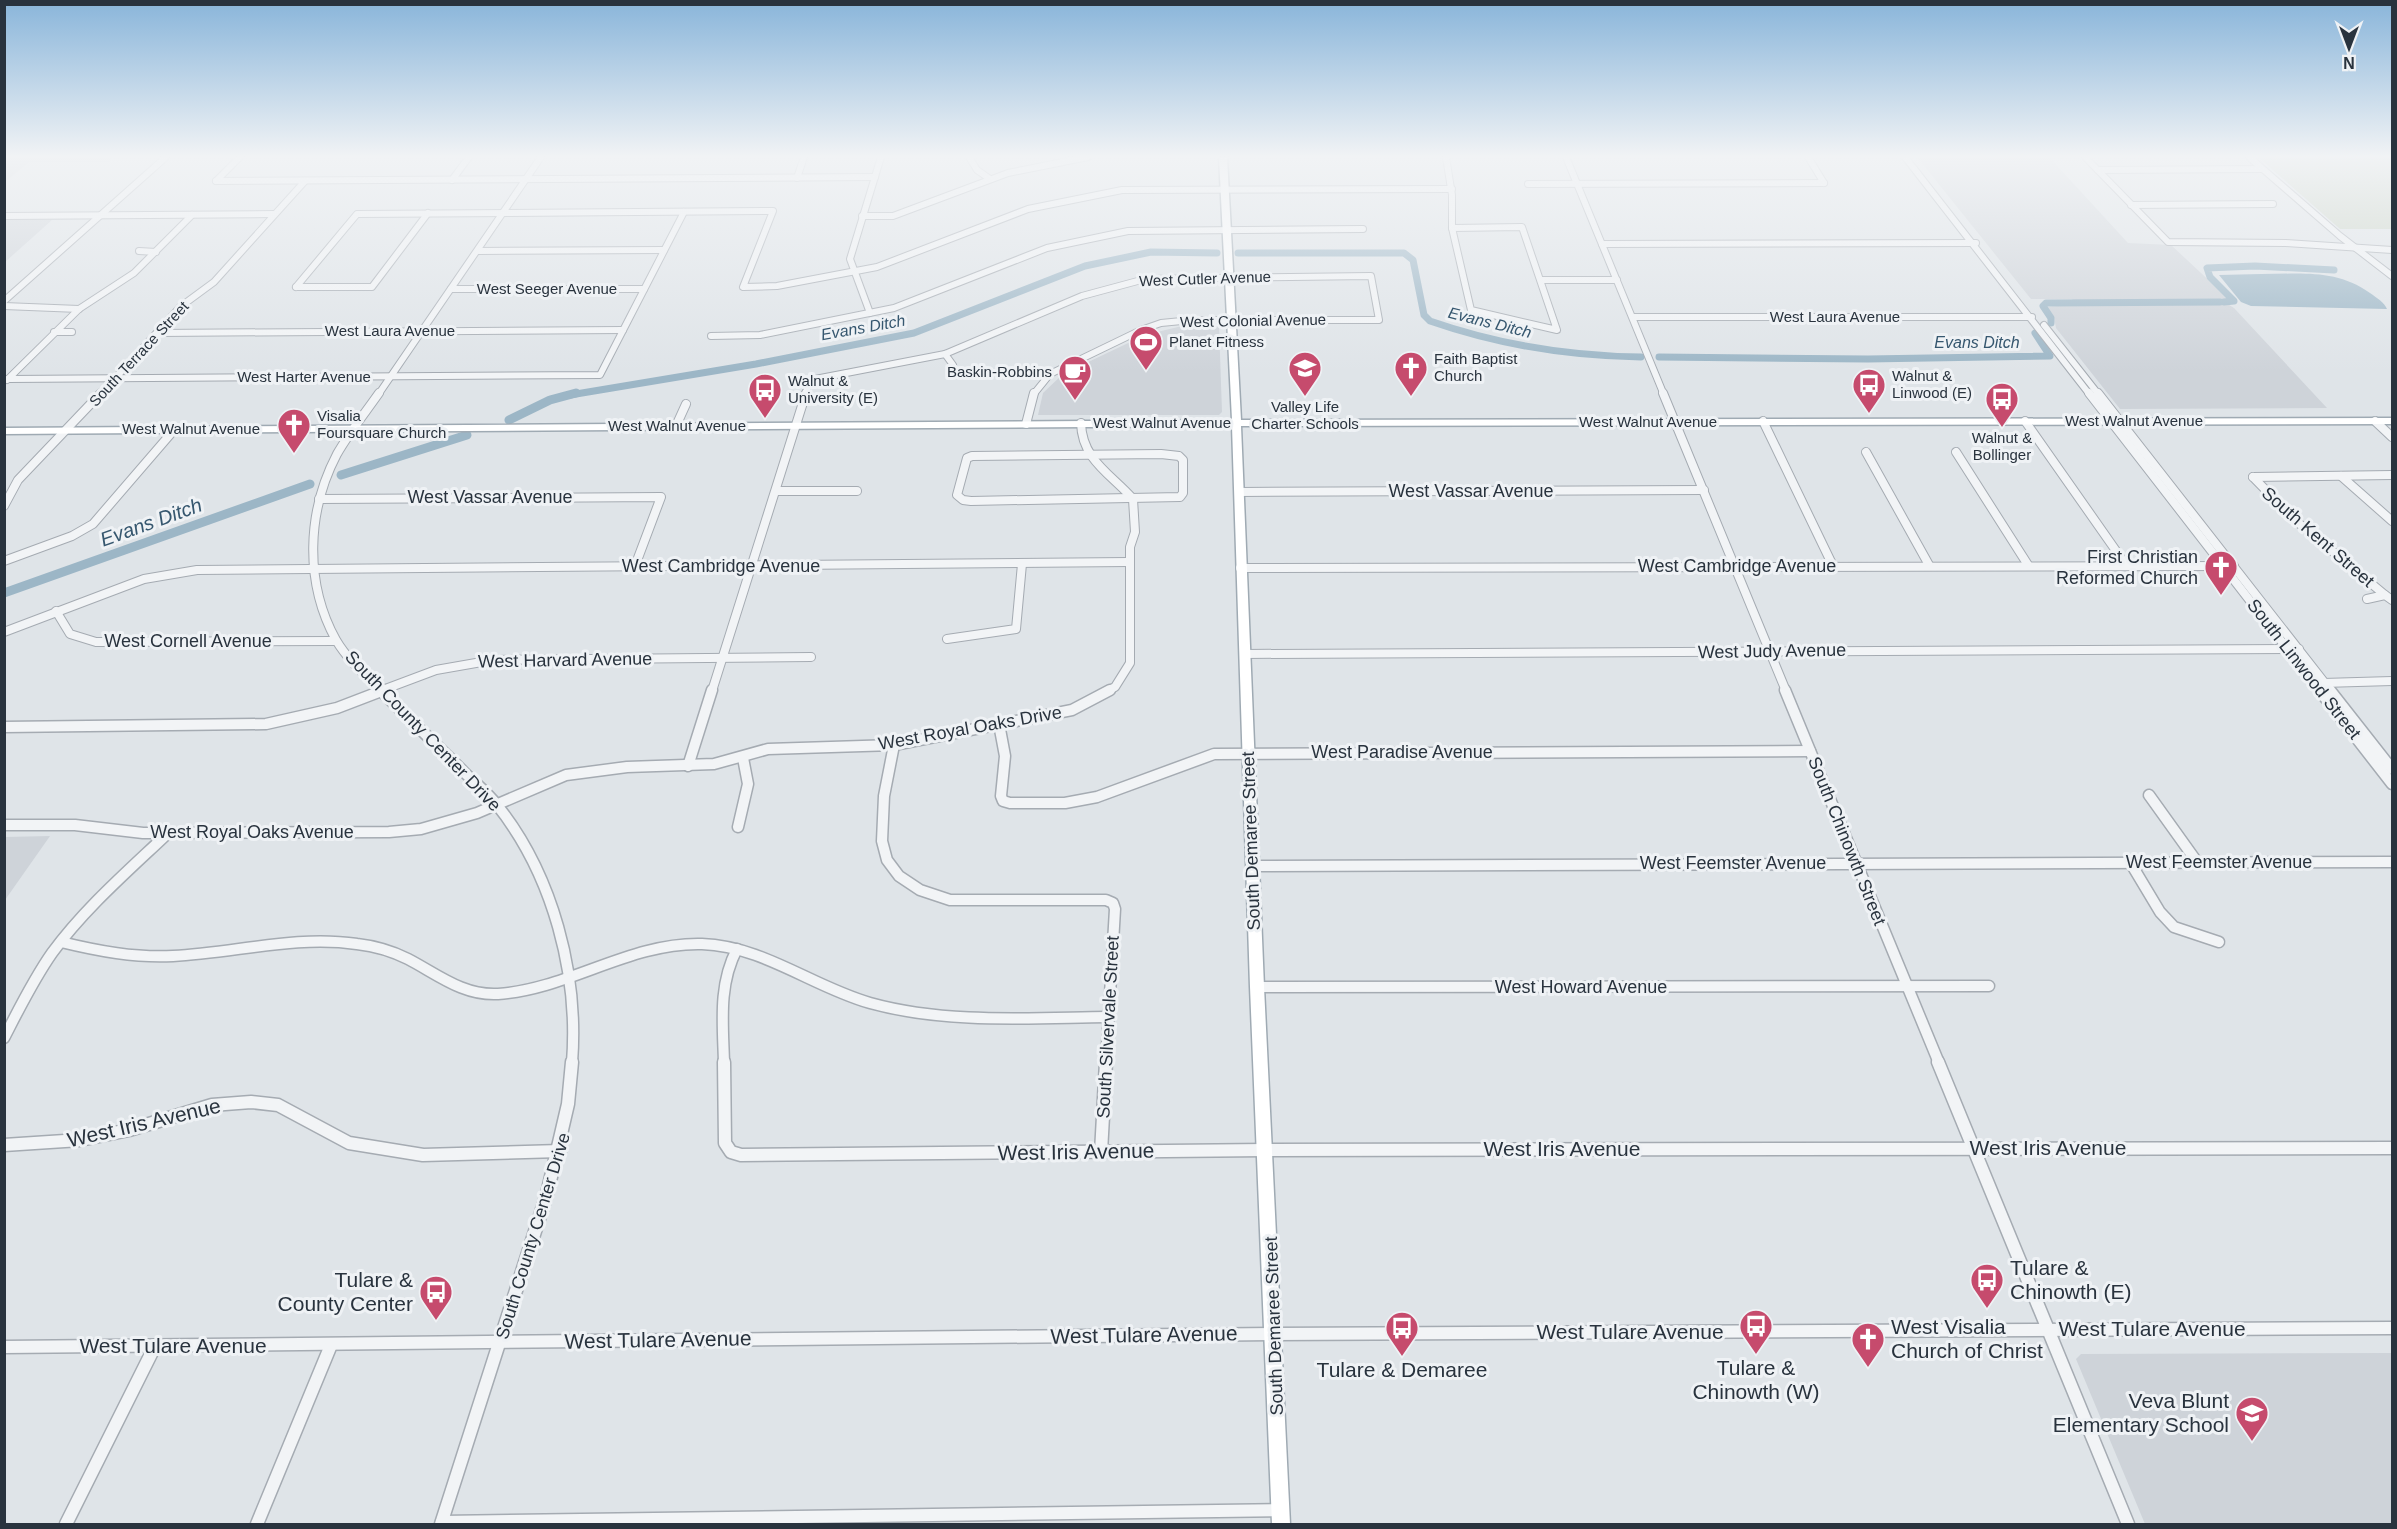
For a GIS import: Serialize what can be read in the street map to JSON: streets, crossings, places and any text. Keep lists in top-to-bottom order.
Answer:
{
  "streets": {
    "main road": ["West Walnut Avenue", "South Demaree Street"],
    "street": [
      "West Cutler Avenue",
      "West Seeger Avenue",
      "West Laura Avenue",
      "West Colonial Avenue",
      "South Terrace Street",
      "West Harter Avenue",
      "West Vassar Avenue",
      "South Kent Street",
      "West Cambridge Avenue",
      "West Cornell Avenue",
      "West Judy Avenue",
      "West Harvard Avenue",
      "South Linwood Street",
      "West Royal Oaks Drive",
      "South County Center Drive",
      "West Paradise Avenue",
      "West Royal Oaks Avenue",
      "South Chinowth Street",
      "West Feemster Avenue",
      "West Howard Avenue",
      "South Silvervale Street",
      "West Iris Avenue",
      "West Tulare Avenue"
    ]
  },
  "crossings": [
    ["West Cutler Avenue", "West Colonial Avenue"],
    ["West Cutler Avenue", "West Walnut Avenue"],
    ["West Cutler Avenue", "South Demaree Street"],
    ["West Seeger Avenue", "South County Center Drive"],
    ["West Laura Avenue", "South Terrace Street"],
    ["West Laura Avenue", "West Harter Avenue"],
    ["West Laura Avenue", "South Linwood Street"],
    ["West Laura Avenue", "South County Center Drive"],
    ["West Laura Avenue", "South Chinowth Street"],
    ["West Colonial Avenue", "West Walnut Avenue"],
    ["West Colonial Avenue", "South Demaree Street"],
    ["South Terrace Street", "West Harter Avenue"],
    ["South Terrace Street", "West Walnut Avenue"],
    ["West Harter Avenue", "South County Center Drive"],
    ["West Walnut Avenue", "South Linwood Street"],
    ["West Walnut Avenue", "South County Center Drive"],
    ["West Walnut Avenue", "South Demaree Street"],
    ["West Walnut Avenue", "South Chinowth Street"],
    ["West Vassar Avenue", "West Cambridge Avenue"],
    ["West Vassar Avenue", "South County Center Drive"],
    ["West Vassar Avenue", "South Demaree Street"],
    ["West Vassar Avenue", "South Chinowth Street"],
    ["West Cambridge Avenue", "West Cornell Avenue"],
    ["West Cambridge Avenue", "South Linwood Street"],
    ["West Cambridge Avenue", "West Royal Oaks Drive"],
    ["West Cambridge Avenue", "South County Center Drive"],
    ["West Cambridge Avenue", "South Demaree Street"],
    ["West Cambridge Avenue", "South Chinowth Street"],
    ["West Cornell Avenue", "South County Center Drive"],
    ["West Judy Avenue", "South Linwood Street"],
    ["West Judy Avenue", "South Demaree Street"],
    ["West Judy Avenue", "South Chinowth Street"],
    ["West Harvard Avenue", "South County Center Drive"],
    ["West Royal Oaks Drive", "South County Center Drive"],
    ["West Royal Oaks Drive", "West Paradise Avenue"],
    ["West Royal Oaks Drive", "West Royal Oaks Avenue"],
    ["West Royal Oaks Drive", "South Silvervale Street"],
    ["South County Center Drive", "West Royal Oaks Avenue"],
    ["South County Center Drive", "West Iris Avenue"],
    ["South County Center Drive", "West Tulare Avenue"],
    ["West Paradise Avenue", "South Demaree Street"],
    ["West Paradise Avenue", "South Chinowth Street"],
    ["South Demaree Street", "West Feemster Avenue"],
    ["South Demaree Street", "West Howard Avenue"],
    ["South Demaree Street", "West Iris Avenue"],
    ["South Demaree Street", "West Tulare Avenue"],
    ["South Chinowth Street", "West Feemster Avenue"],
    ["South Chinowth Street", "West Howard Avenue"],
    ["South Chinowth Street", "West Iris Avenue"],
    ["South Chinowth Street", "West Tulare Avenue"],
    ["South Silvervale Street", "West Iris Avenue"]
  ],
  "water": ["Evans Ditch"],
  "places": {
    "sports": ["Planet Fitness"],
    "school or university": ["Valley Life Charter Schools", "Veva Blunt Elementary School"],
    "church": [
      "Faith Baptist Church",
      "Visalia Foursquare Church",
      "First Christian Reformed Church",
      "West Visalia Church of Christ"
    ],
    "cafe": ["Baskin-Robbins"],
    "bus stop": [
      "Walnut & Linwood (E)",
      "Walnut & University (E)",
      "Walnut & Bollinger",
      "Tulare & Chinowth (E)",
      "Tulare & County Center",
      "Tulare & Chinowth (W)",
      "Tulare & Demaree"
    ]
  },
  "north": "bottom"
}
